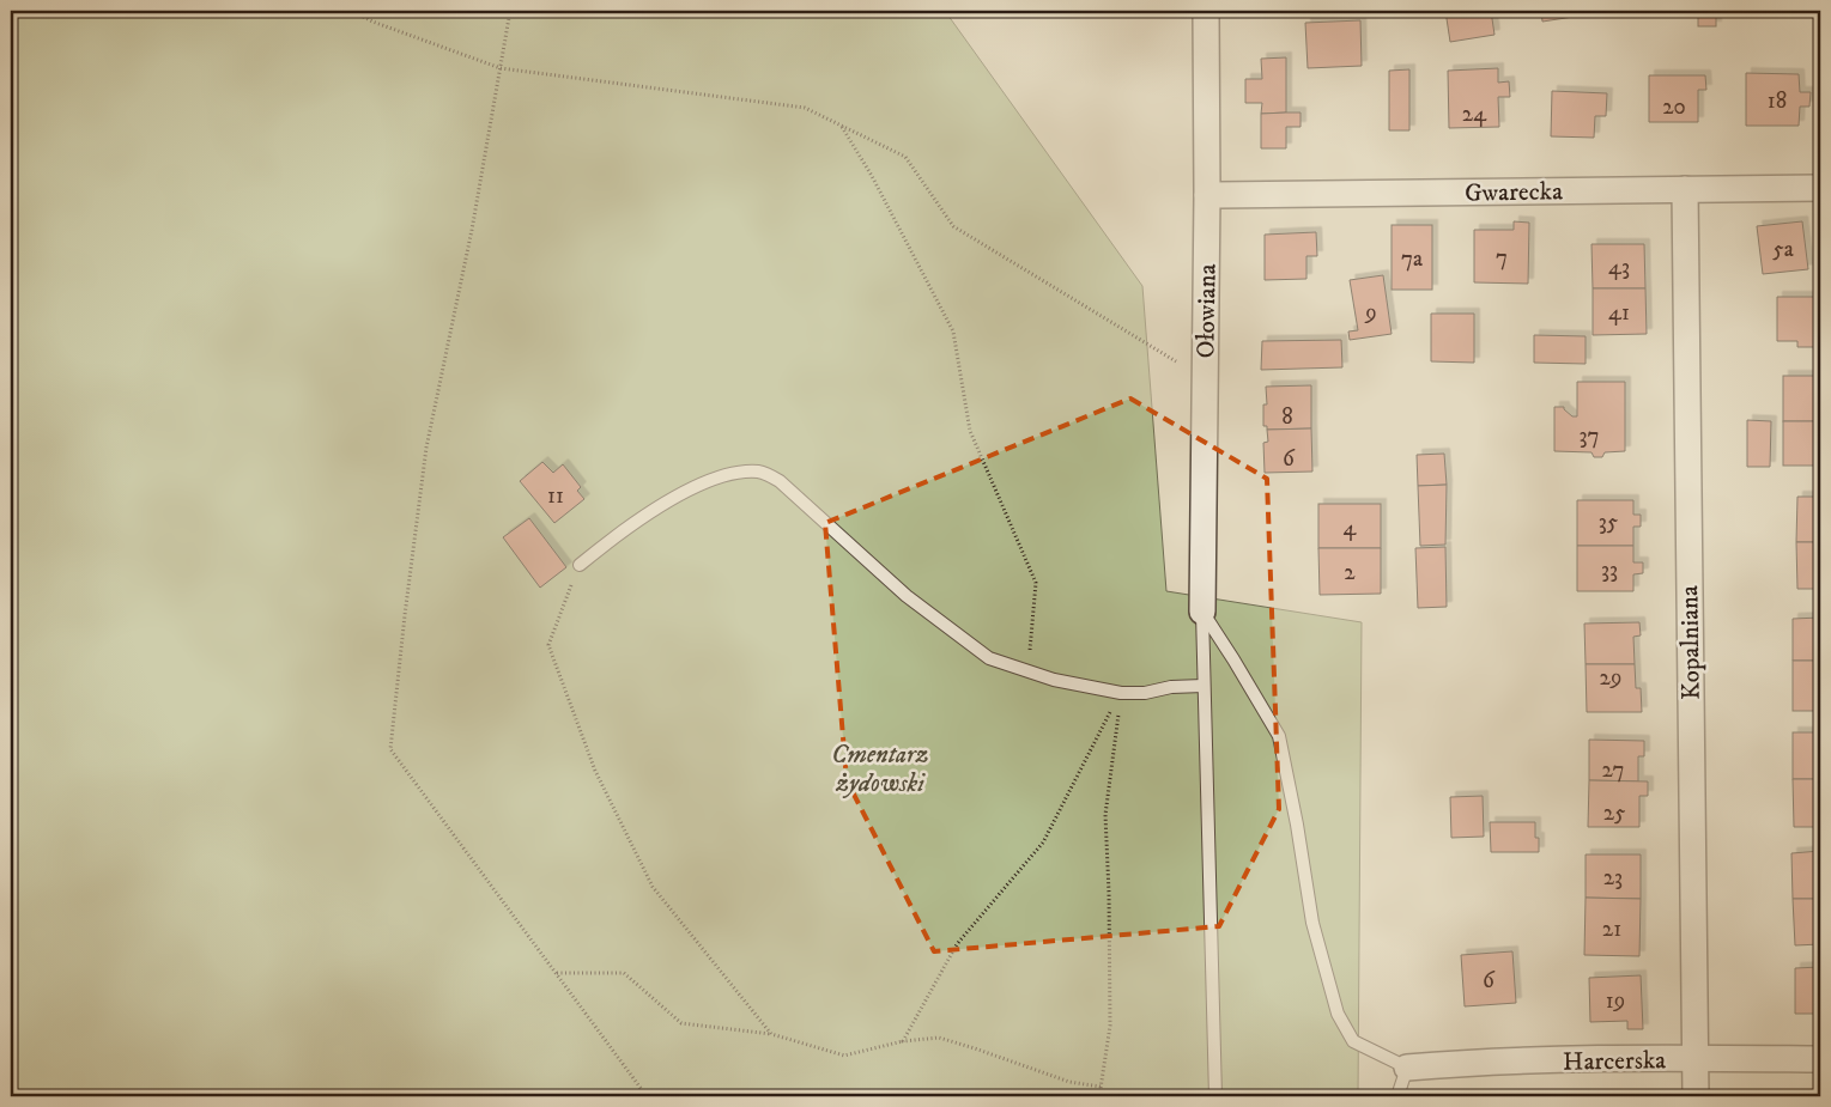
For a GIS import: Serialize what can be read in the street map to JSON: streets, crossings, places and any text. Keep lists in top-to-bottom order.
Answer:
{
  "streets": {
    "street": [
      "Gwarecka",
      "Ołowiana",
      "Kopalniana",
      "Harcerska"
    ]
  },
  "crossings": [
    ["Gwarecka", "Ołowiana"],
    ["Gwarecka", "Kopalniana"],
    ["Kopalniana", "Harcerska"]
  ],
  "parks": ["Cmentarz żydowski"],
  "house_numbers": [
    "18",
    "20",
    "24",
    "5a",
    "7",
    "7a",
    "43",
    "9",
    "41",
    "8",
    "37",
    "6",
    "11",
    "35",
    "4",
    "33",
    "2",
    "29",
    "27",
    "25",
    "23",
    "21",
    "6",
    "19"
  ]
}
